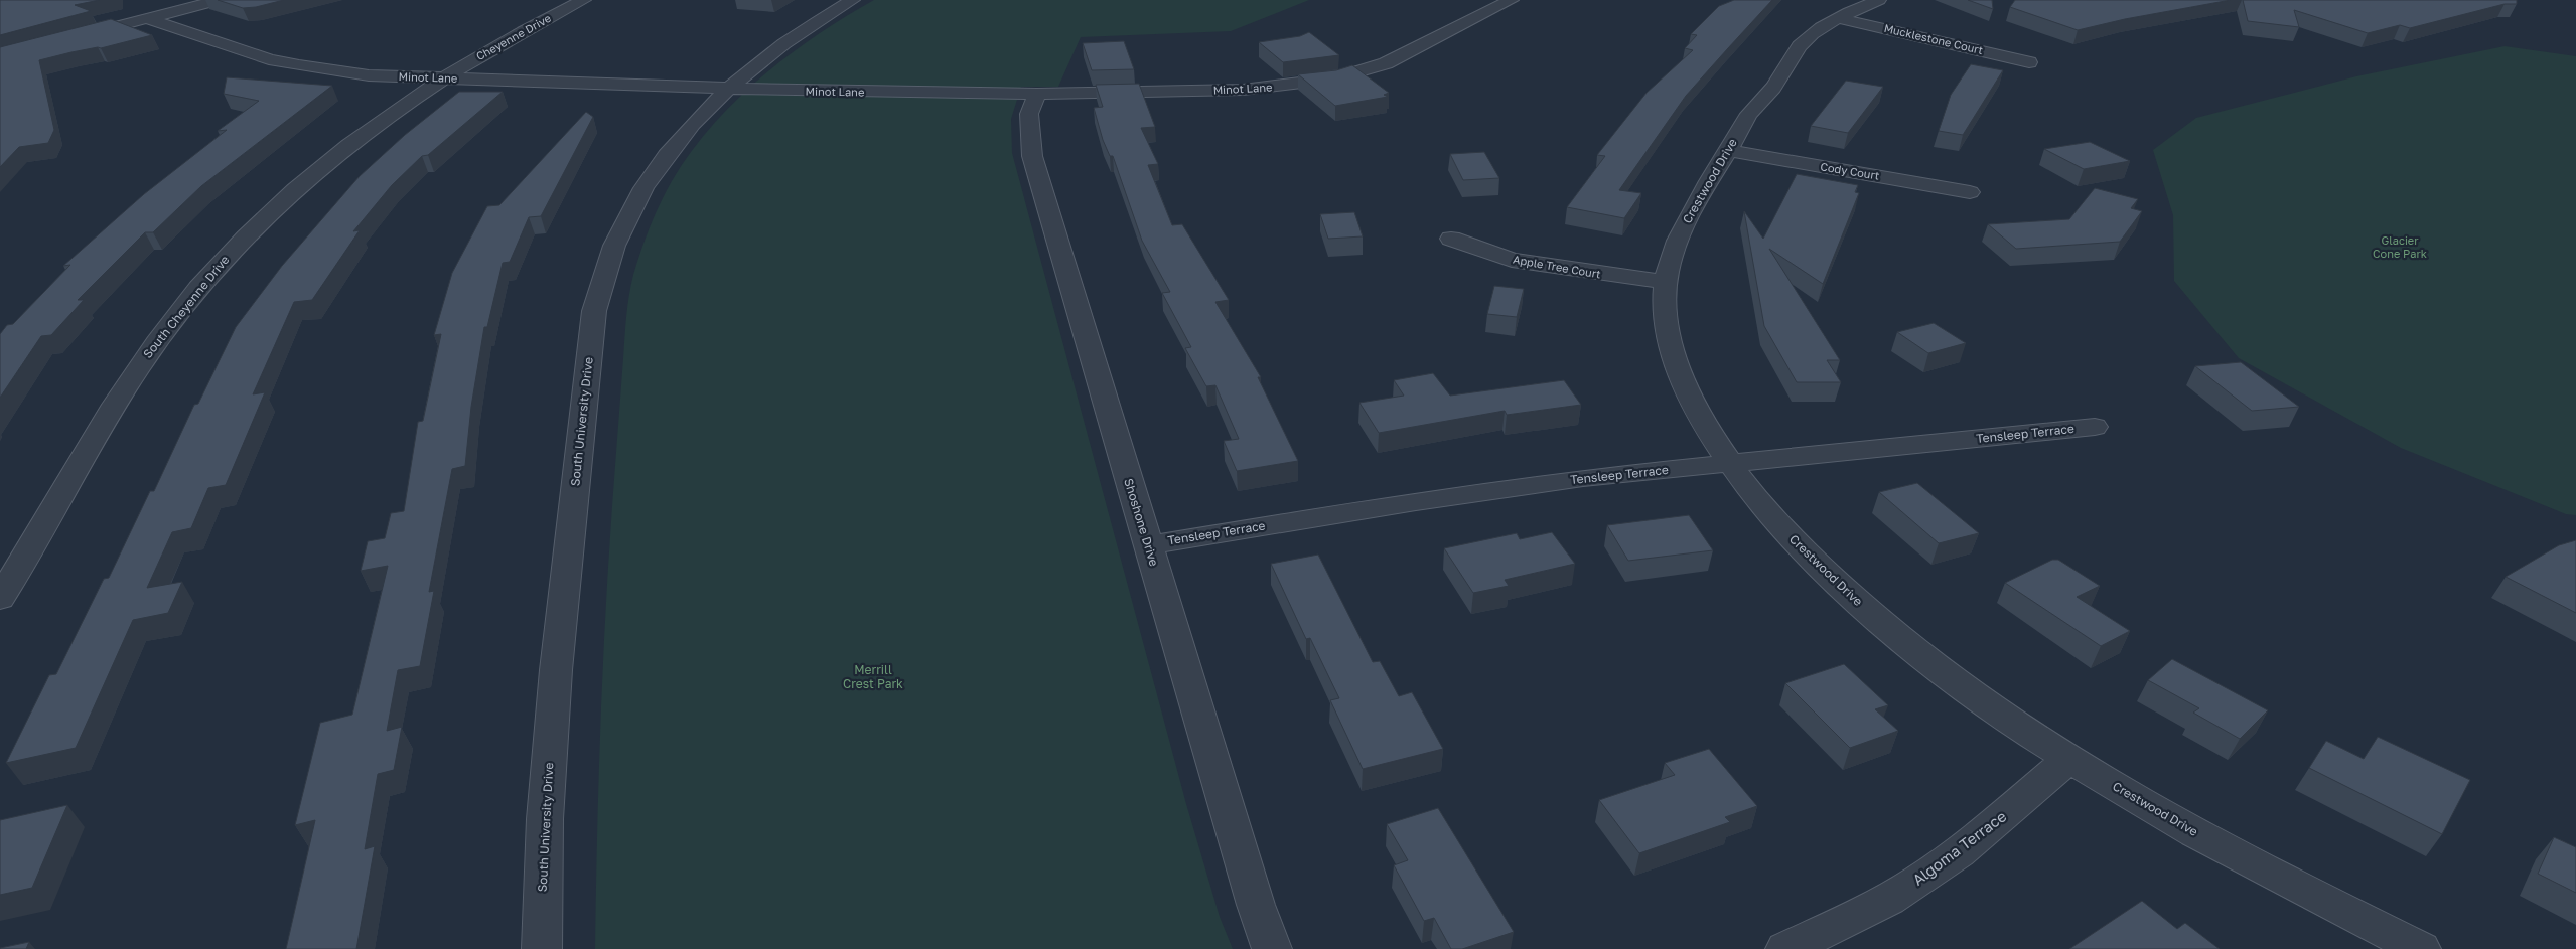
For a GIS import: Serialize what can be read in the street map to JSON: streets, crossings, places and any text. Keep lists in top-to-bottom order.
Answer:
{
  "streets": {
    "street": [
      "Cheyenne Drive",
      "Mucklestone Court",
      "Minot Lane",
      "Cody Court",
      "Crestwood Drive",
      "Apple Tree Court",
      "South Cheyenne Drive",
      "South University Drive",
      "Tensleep Terrace",
      "Shoshone Drive",
      "Algoma Terrace"
    ]
  },
  "crossings": [
    ["Cheyenne Drive", "Minot Lane"],
    ["Cheyenne Drive", "South Cheyenne Drive"],
    ["Mucklestone Court", "Crestwood Drive"],
    ["Minot Lane", "South Cheyenne Drive"],
    ["Minot Lane", "South University Drive"],
    ["Minot Lane", "Shoshone Drive"],
    ["Cody Court", "Crestwood Drive"],
    ["Crestwood Drive", "Apple Tree Court"],
    ["Crestwood Drive", "Tensleep Terrace"],
    ["Crestwood Drive", "Algoma Terrace"],
    ["Tensleep Terrace", "Shoshone Drive"]
  ],
  "parks": ["Glacier Cone Park", "Merrill Crest Park"]
}
